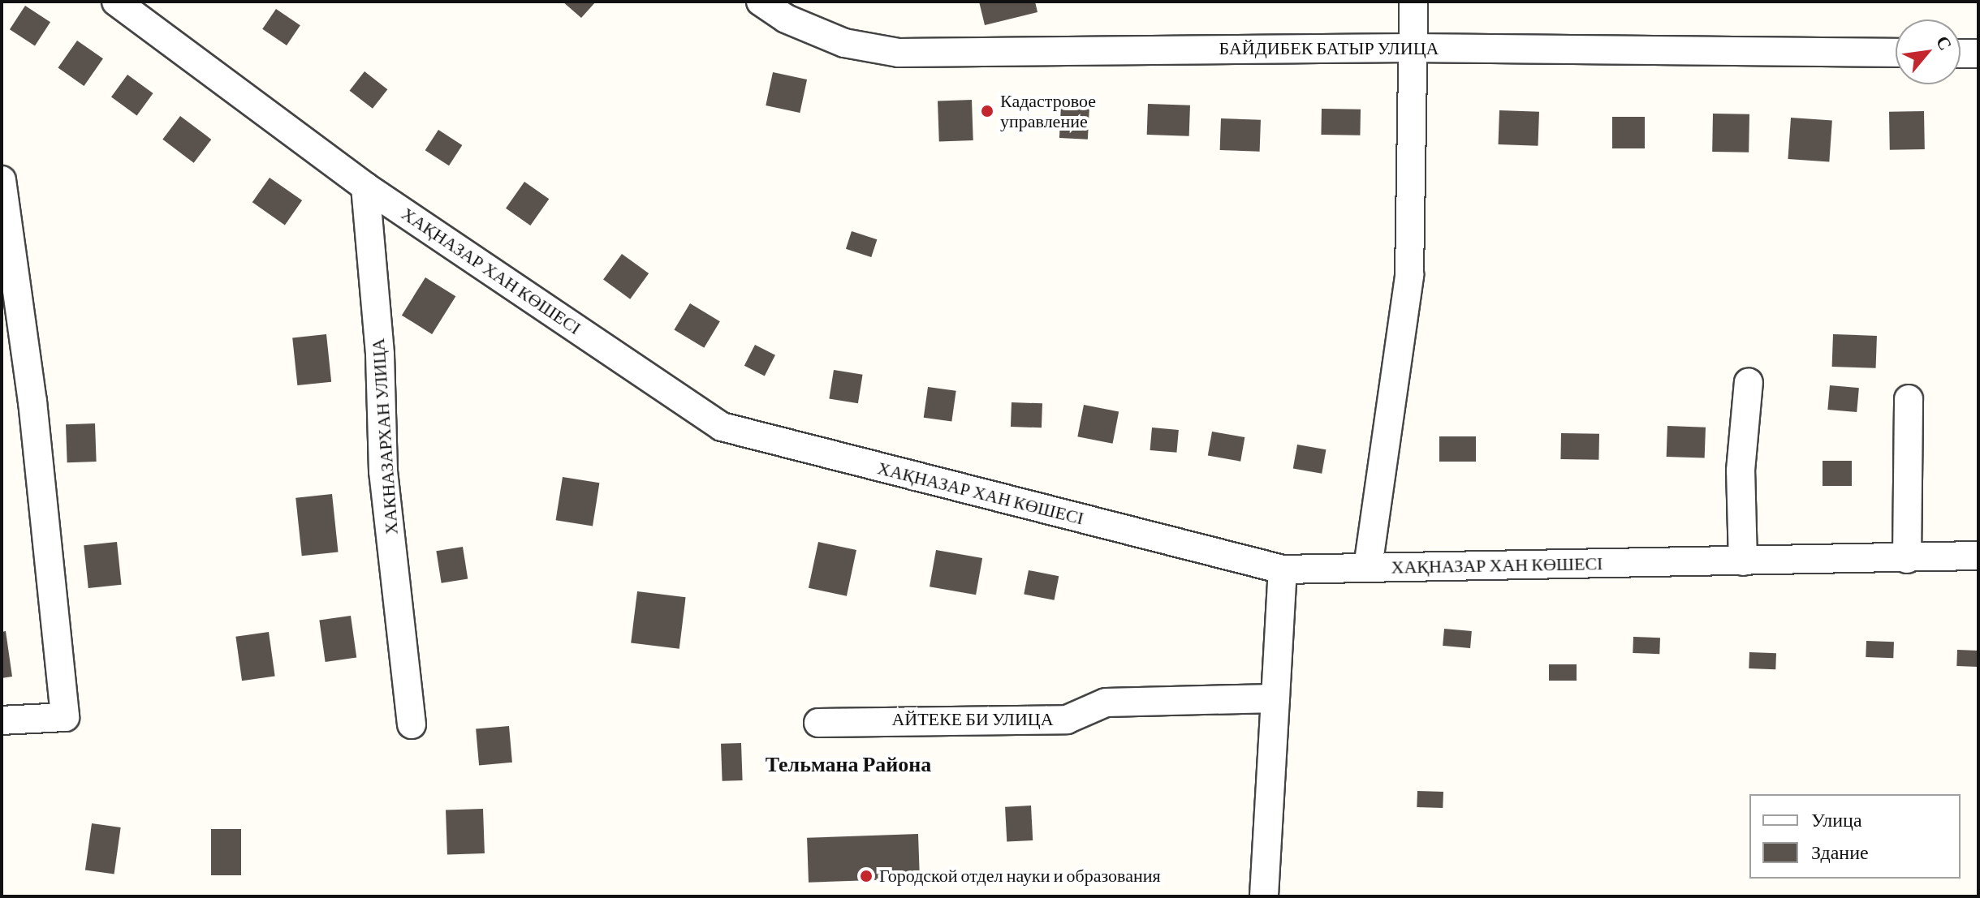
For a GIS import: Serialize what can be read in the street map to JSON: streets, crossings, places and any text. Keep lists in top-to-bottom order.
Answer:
{
  "streets": {
    "street": [
      "БАЙДИБЕК БАТЫР УЛИЦА",
      "ХАҚНАЗАР ХАН КӨШЕСІ",
      "ХАКНАЗАРХАН УЛИЦА",
      "АЙТЕКЕ БИ УЛИЦА"
    ]
  },
  "crossings": [
    ["ХАҚНАЗАР ХАН КӨШЕСІ", "ХАКНАЗАРХАН УЛИЦА"]
  ],
  "districts": ["Тельмана Района"],
  "places": ["Кадастровое управление", "Городской отдел науки и образования"],
  "legend": ["Улица", "Здание"],
  "north": "top right"
}
